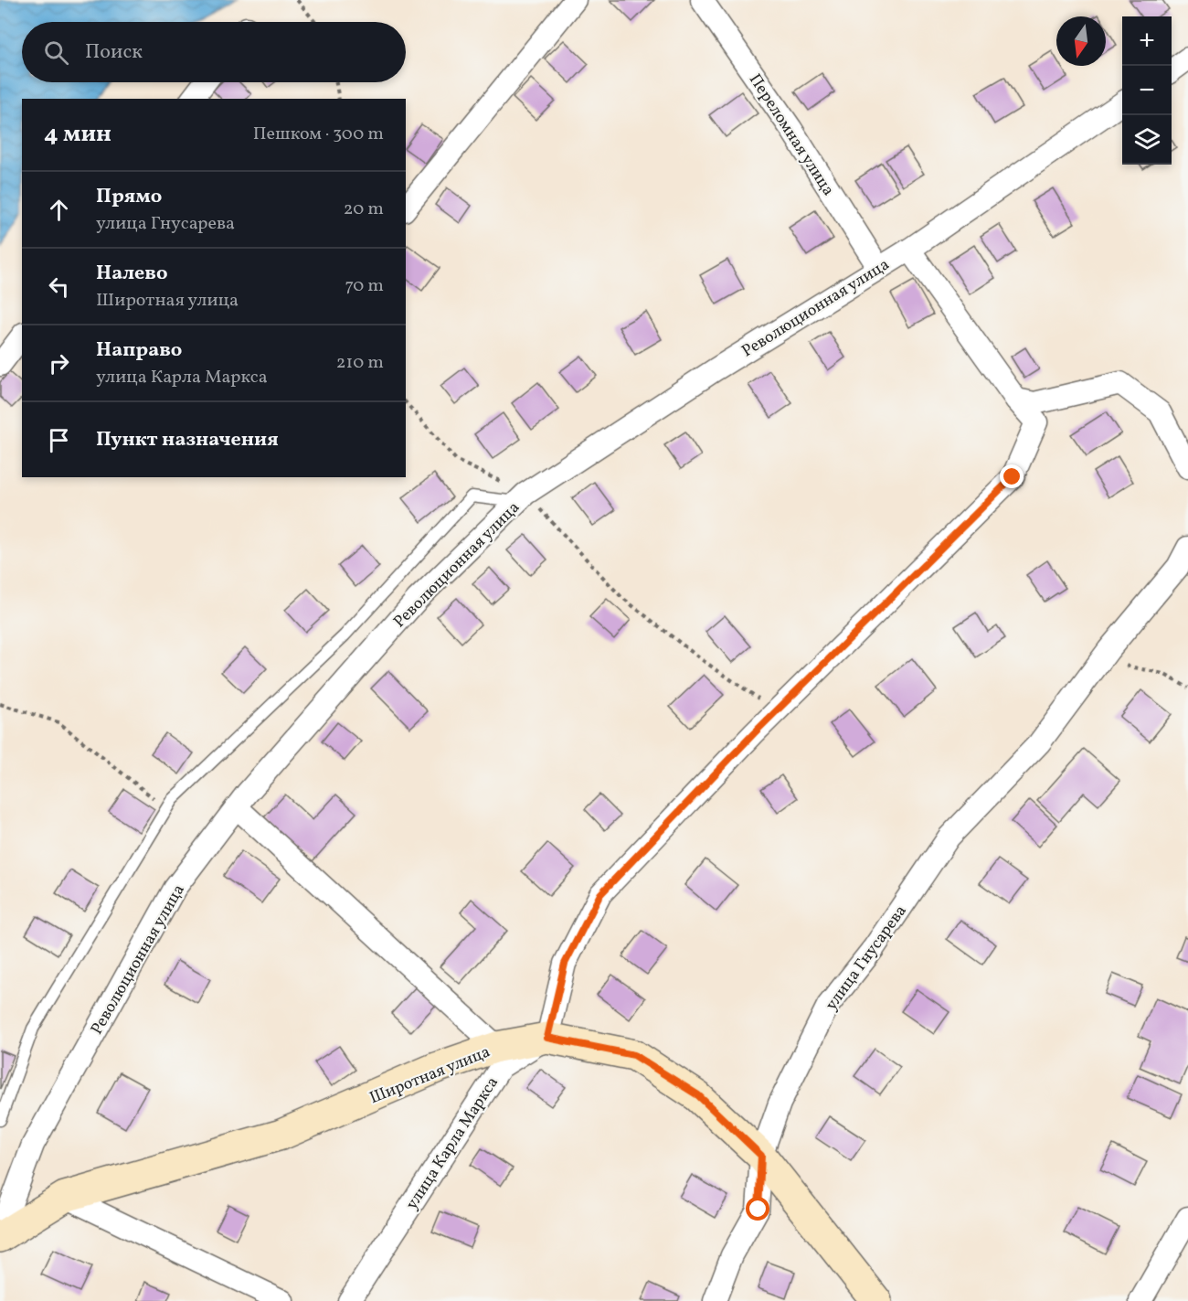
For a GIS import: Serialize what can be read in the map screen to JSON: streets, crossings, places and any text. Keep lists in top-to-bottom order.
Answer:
{
  "streets": {
    "main road": ["Широтная улица"],
    "street": [
      "Переломная улица",
      "Революционная улица",
      "улица Гнусарева",
      "улица Карла Маркса"
    ]
  },
  "crossings": [
    ["Переломная улица", "Революционная улица"],
    ["Революционная улица", "Широтная улица"],
    ["улица Гнусарева", "Широтная улица"],
    ["Широтная улица", "улица Карла Маркса"]
  ],
  "north": "bottom",
  "page": {
    "map_buttons": ["+", "−"],
    "search": "Поиск",
    "heading": ["4 мин", "Пешком · 300 m"],
    "list": [
      ["Прямо", "улица Гнусарева", "20 m"],
      ["Налево", "Широтная улица", "70 m"],
      ["Направо", "улица Карла Маркса", "210 m"],
      "Пункт назначения"
    ]
  }
}
